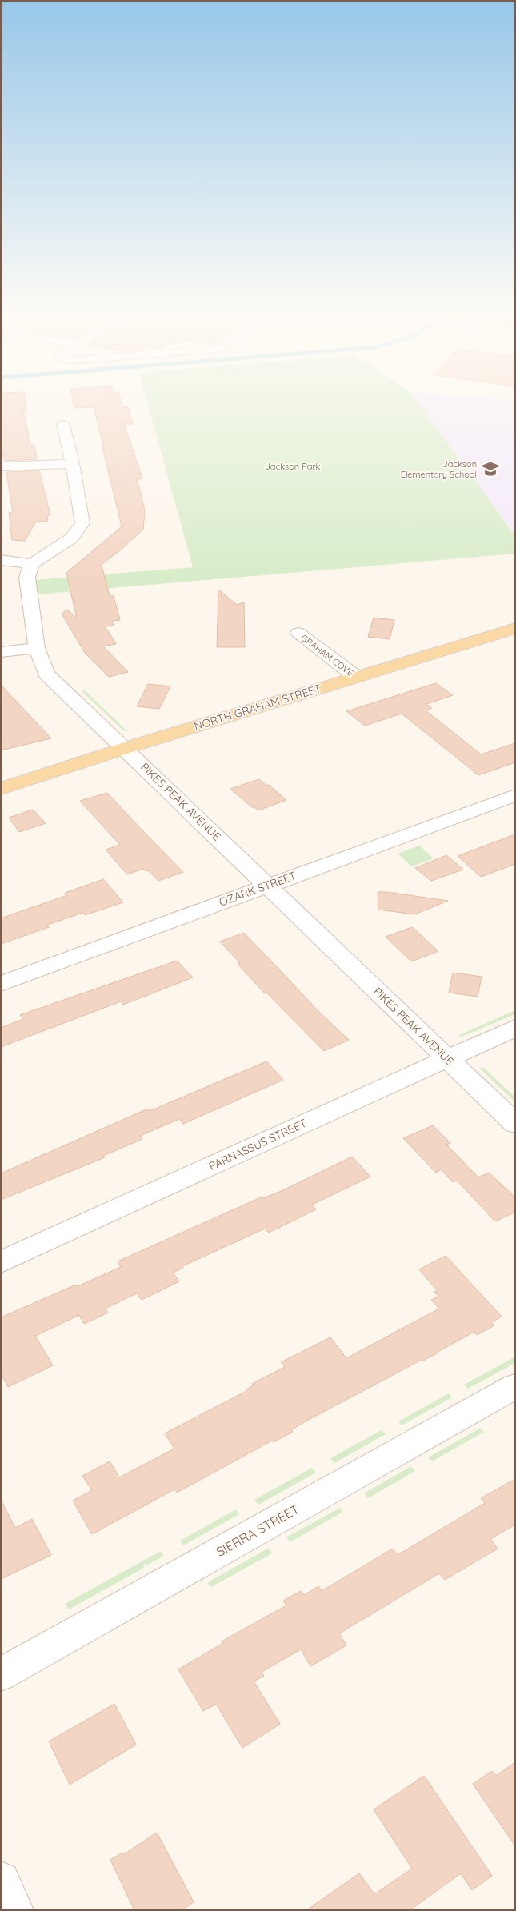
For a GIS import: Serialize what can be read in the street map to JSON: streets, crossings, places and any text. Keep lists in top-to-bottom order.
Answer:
{
  "streets": {
    "main road": ["NORTH GRAHAM STREET"],
    "street": [
      "GRAHAM COVE",
      "PIKES PEAK AVENUE",
      "OZARK STREET",
      "PARNASSUS STREET",
      "SIERRA STREET"
    ]
  },
  "crossings": [
    ["GRAHAM COVE", "NORTH GRAHAM STREET"],
    ["NORTH GRAHAM STREET", "PIKES PEAK AVENUE"],
    ["PIKES PEAK AVENUE", "OZARK STREET"],
    ["PIKES PEAK AVENUE", "PARNASSUS STREET"]
  ],
  "parks": ["Jackson Park"],
  "places": {
    "school or university": ["Jackson Elementary School"]
  }
}
